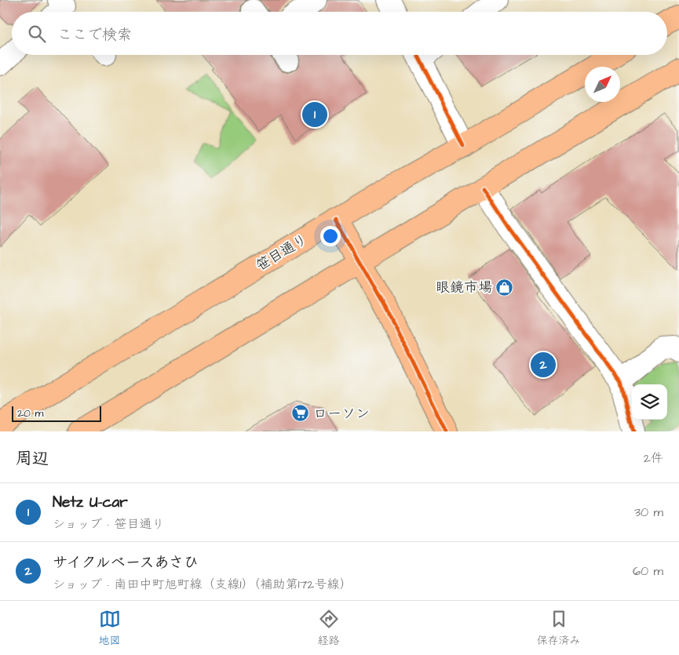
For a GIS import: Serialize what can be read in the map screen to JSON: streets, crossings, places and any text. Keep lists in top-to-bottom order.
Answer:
{
  "streets": {
    "main road": ["笹目通り"]
  },
  "places": {
    "shop": ["眼鏡市場"],
    "supermarket": ["ローソン"]
  },
  "scale_bar": "20 m",
  "north": "top right",
  "page": {
    "search": "ここで検索",
    "pins": ["1", "2"],
    "scale": "20 m",
    "heading": ["周辺", "2件"],
    "list": [
      {
        "mark": "1",
        "name": "Netz U-car",
        "note": "ショップ · 笹目通り",
        "value": "30 m"
      },
      {
        "mark": "2",
        "name": "サイクルベースあさひ",
        "note": "ショップ · 南田中町旭町線（支線1）（補助第172号線）",
        "value": "60 m"
      }
    ],
    "nav": ["地図", "経路", "保存済み"]
  }
}
